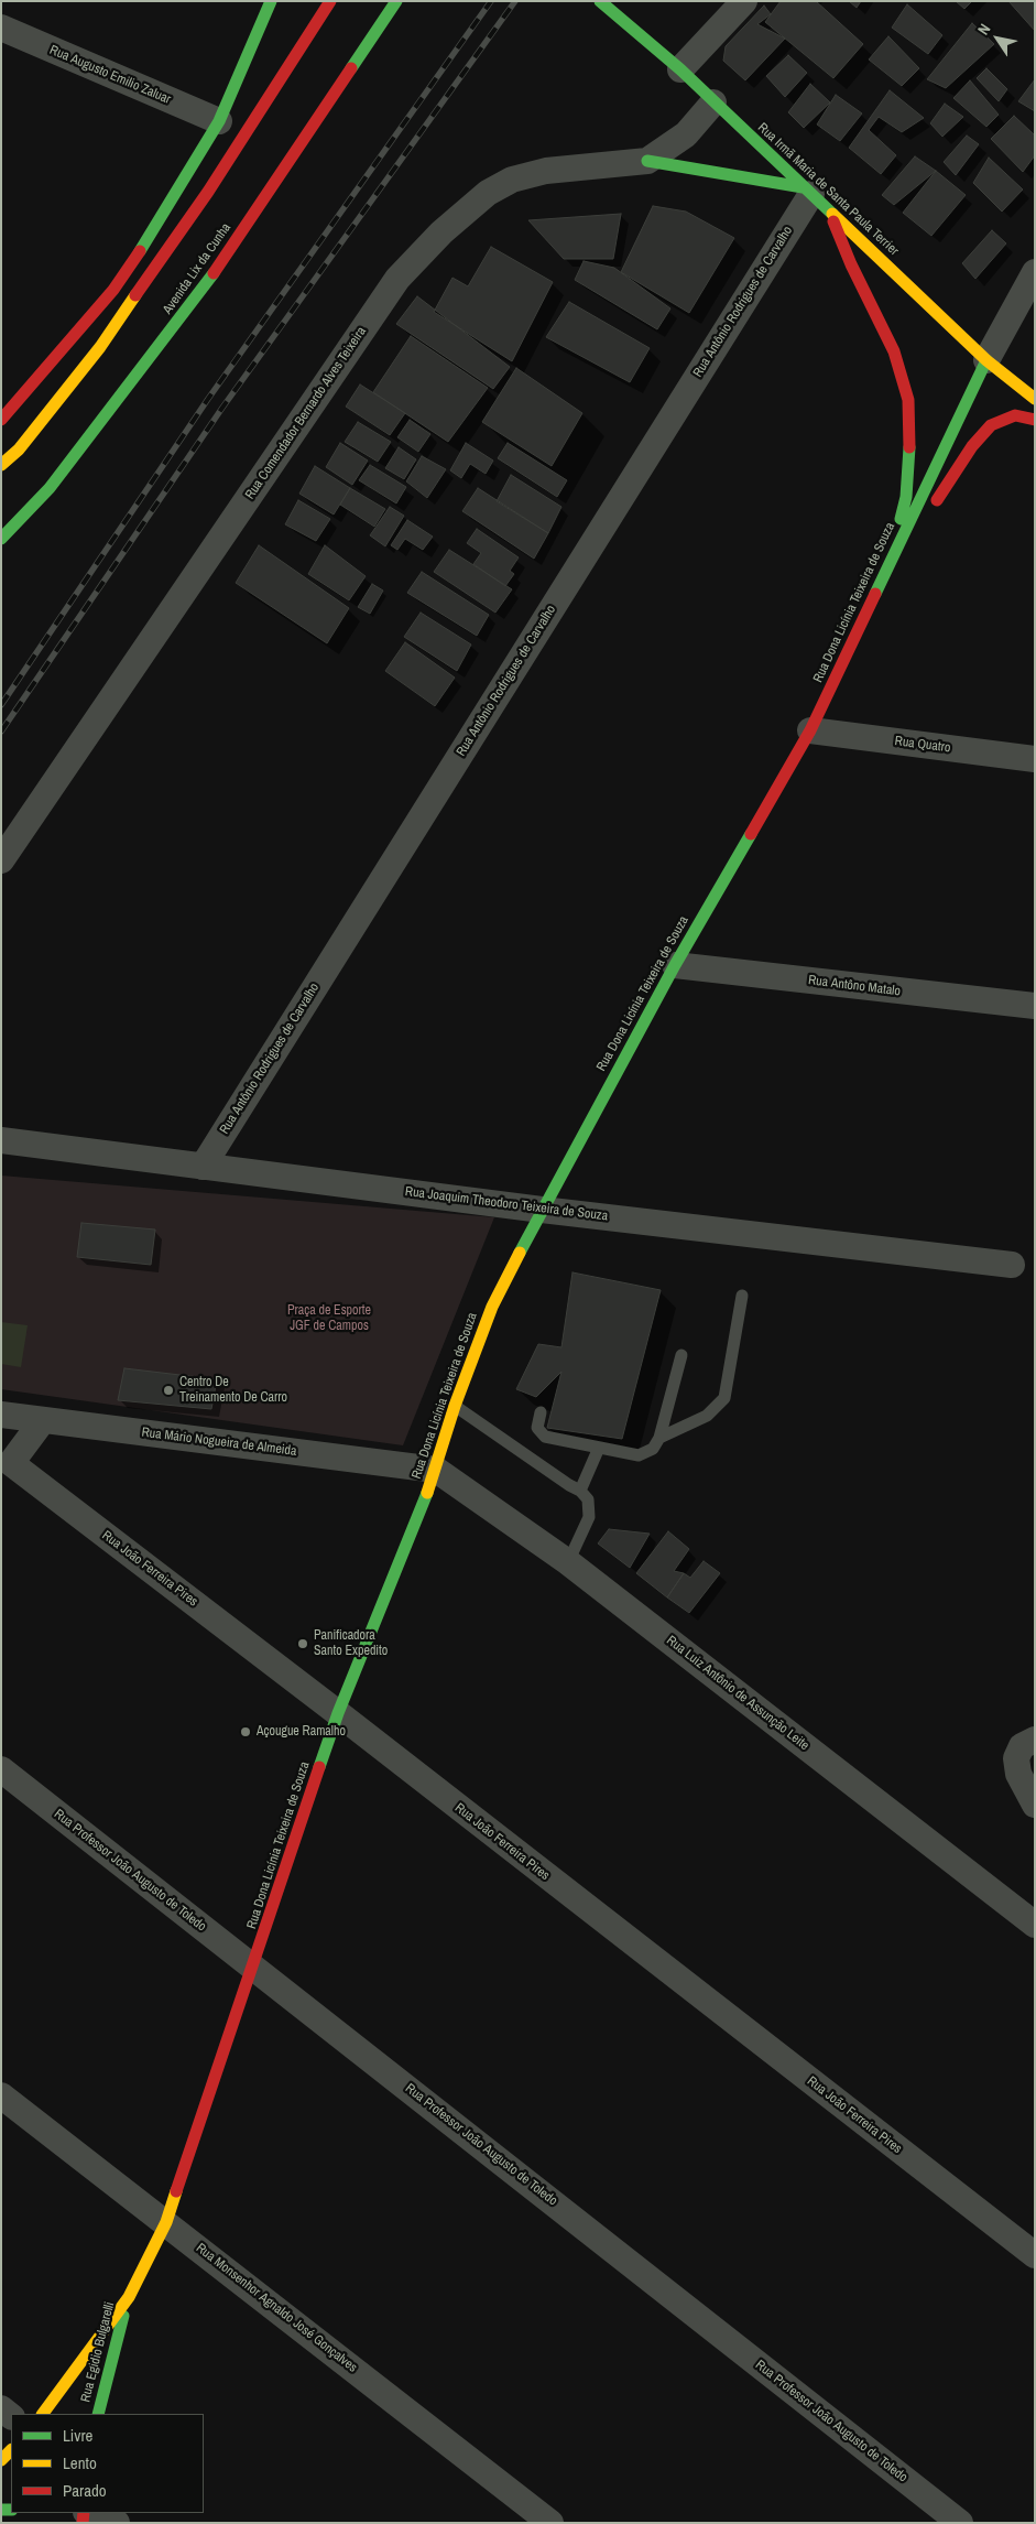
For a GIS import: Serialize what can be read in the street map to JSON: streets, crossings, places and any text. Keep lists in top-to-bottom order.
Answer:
{
  "streets": {
    "main road": [
      "Rua Irmã Maria de Santa Paula Terrier",
      "Avenida Lix da Cunha",
      "Rua Dona Licínia Teixeira de Souza",
      "Rua Egidio Bulgarelli"
    ],
    "street": [
      "Rua Augusto Emilio Zaluar",
      "Rua Antônio Rodrigues de Carvalho",
      "Rua Comendador Bernardo Alves Teixeira",
      "Rua Quatro",
      "Rua Antôno Matalo",
      "Rua Joaquim Theodoro Teixeira de Souza",
      "Rua Mário Nogueira de Almeida",
      "Rua João Ferreira Pires",
      "Rua Luiz Antônio de Assunção Leite",
      "Rua Professor João Augusto de Toledo",
      "Rua Monsenhor Agnaldo José Gonçalves"
    ]
  },
  "crossings": [
    ["Rua Irmã Maria de Santa Paula Terrier", "Rua Antônio Rodrigues de Carvalho"],
    ["Rua Irmã Maria de Santa Paula Terrier", "Rua Comendador Bernardo Alves Teixeira"],
    ["Rua Irmã Maria de Santa Paula Terrier", "Rua Dona Licínia Teixeira de Souza"],
    ["Rua Antônio Rodrigues de Carvalho", "Rua Joaquim Theodoro Teixeira de Souza"],
    ["Rua Dona Licínia Teixeira de Souza", "Rua Quatro"],
    ["Rua Dona Licínia Teixeira de Souza", "Rua Antôno Matalo"],
    ["Rua Dona Licínia Teixeira de Souza", "Rua Joaquim Theodoro Teixeira de Souza"],
    ["Rua Dona Licínia Teixeira de Souza", "Rua Mário Nogueira de Almeida"],
    ["Rua Dona Licínia Teixeira de Souza", "Rua João Ferreira Pires"],
    ["Rua Dona Licínia Teixeira de Souza", "Rua Luiz Antônio de Assunção Leite"],
    ["Rua Dona Licínia Teixeira de Souza", "Rua Professor João Augusto de Toledo"],
    ["Rua Dona Licínia Teixeira de Souza", "Rua Monsenhor Agnaldo José Gonçalves"],
    ["Rua Dona Licínia Teixeira de Souza", "Rua Egidio Bulgarelli"],
    ["Rua Mário Nogueira de Almeida", "Rua João Ferreira Pires"],
    ["Rua Mário Nogueira de Almeida", "Rua Luiz Antônio de Assunção Leite"]
  ],
  "parks": ["Praça de Esporte JGF de Campos"],
  "places": ["Centro De Treinamento De Carro", "Panificadora Santo Expedito", "Açougue Ramalho"],
  "legend": ["Livre", "Lento", "Parado"],
  "north": "top left"
}
